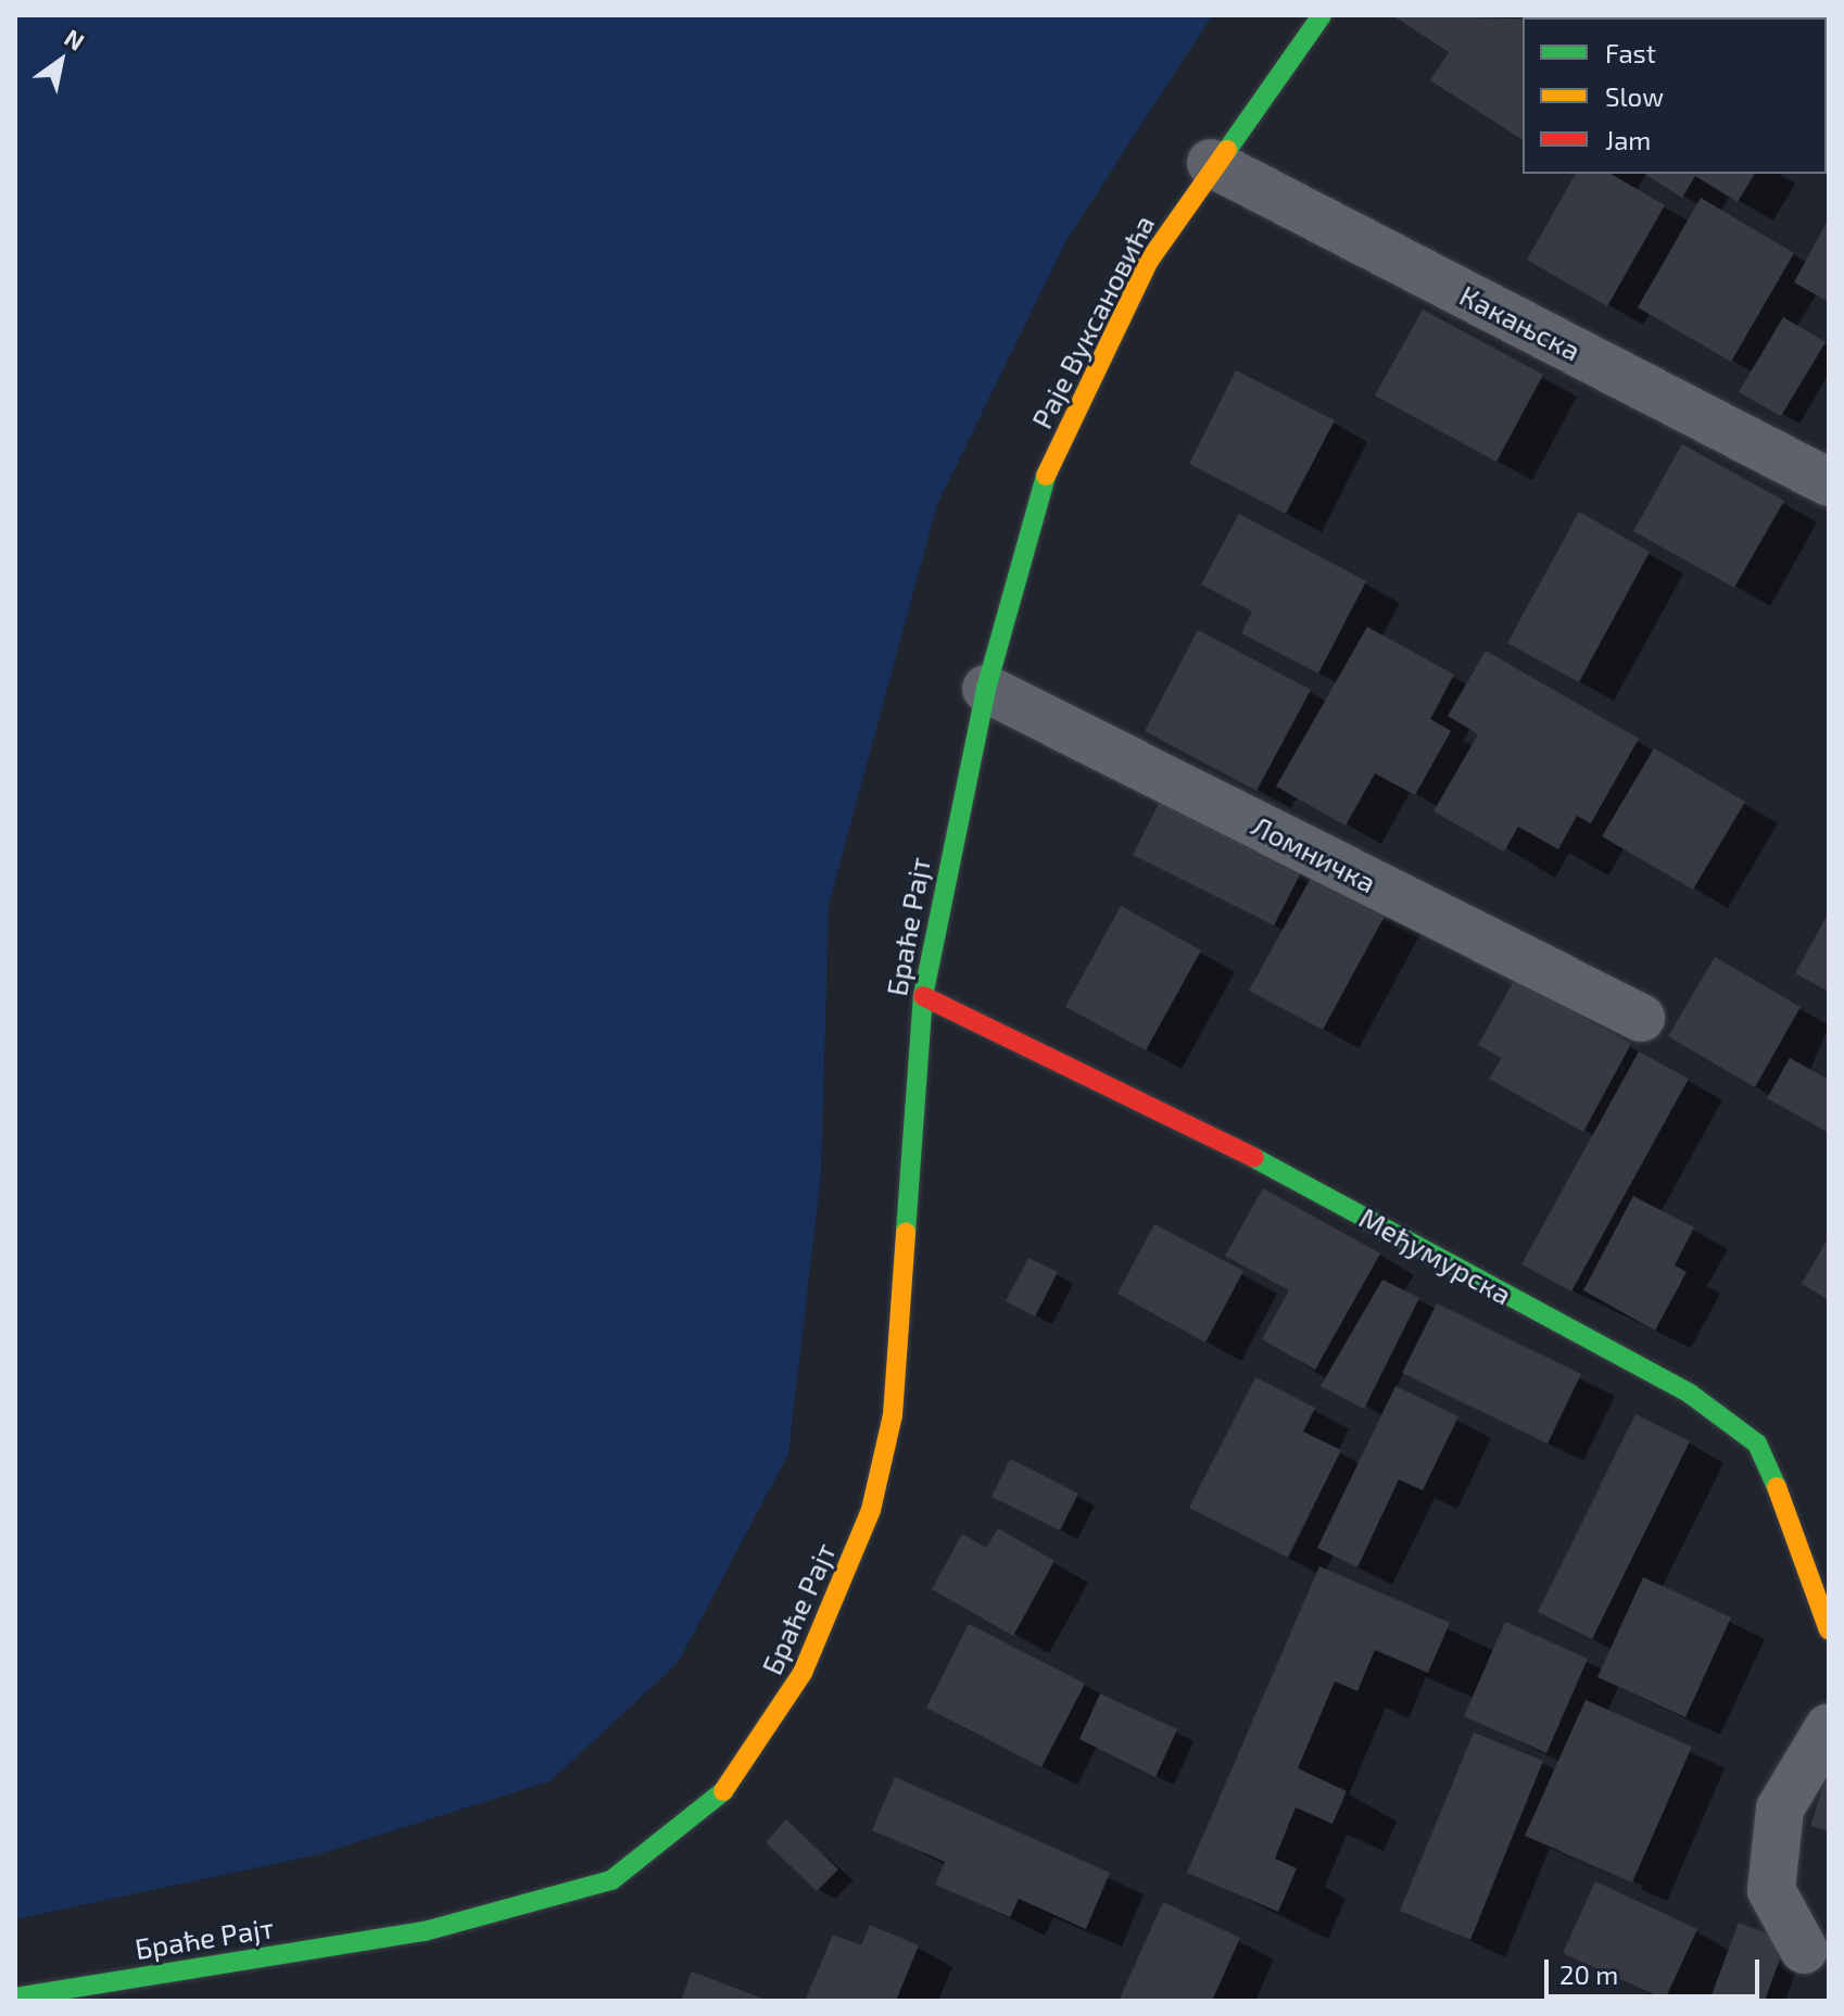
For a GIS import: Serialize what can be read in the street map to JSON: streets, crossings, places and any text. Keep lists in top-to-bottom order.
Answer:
{
  "streets": {
    "street": [
      "Раје Вуксановића",
      "Какањска",
      "Ломничка",
      "Браће Рајт",
      "Међумурска"
    ]
  },
  "crossings": [
    ["Раје Вуксановића", "Какањска"],
    ["Раје Вуксановића", "Ломничка"],
    ["Раје Вуксановића", "Браће Рајт"],
    ["Ломничка", "Браће Рајт"],
    ["Браће Рајт", "Међумурска"]
  ],
  "legend": ["Fast", "Slow", "Jam"],
  "scale_bar": "20 m",
  "north": "top right"
}
